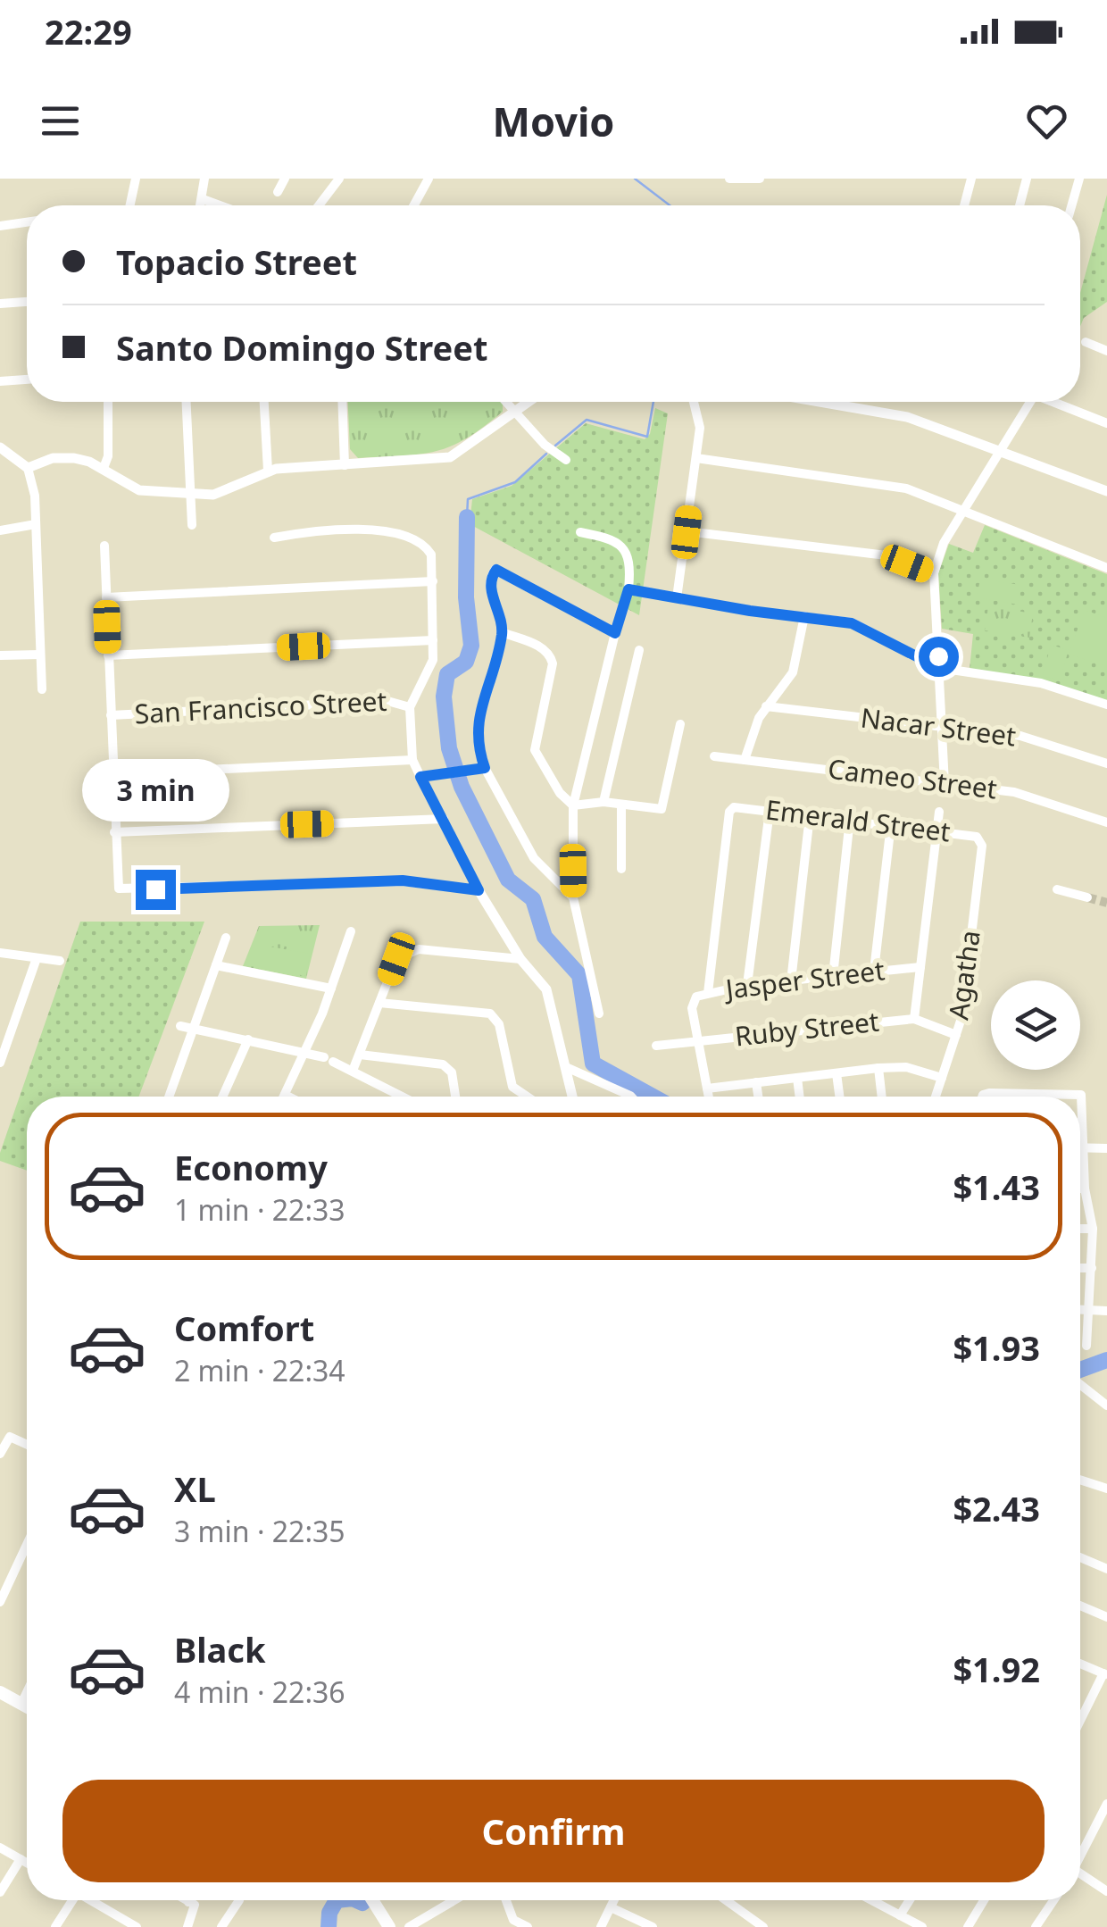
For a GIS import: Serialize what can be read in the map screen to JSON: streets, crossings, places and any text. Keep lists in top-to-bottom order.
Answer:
{
  "streets": {
    "street": [
      "San Francisco Street",
      "Nacar Street",
      "Cameo Street",
      "Emerald Street",
      "Agatha",
      "Jasper Street",
      "Ruby Street"
    ]
  },
  "crossings": [
    ["Emerald Street", "Agatha"],
    ["Emerald Street", "Jasper Street"],
    ["Agatha", "Ruby Street"],
    ["Jasper Street", "Ruby Street"]
  ],
  "page": {
    "status": "22:29",
    "header": "Movio",
    "banner": ["Topacio Street", "Santo Domingo Street"],
    "bubble": "3 min",
    "list": [
      {
        "name": "Economy",
        "note": "1 min · 22:33",
        "value": "$1.43"
      },
      {
        "name": "Comfort",
        "note": "2 min · 22:34",
        "value": "$1.93"
      },
      {
        "name": "XL",
        "note": "3 min · 22:35",
        "value": "$2.43"
      },
      {
        "name": "Black",
        "note": "4 min · 22:36",
        "value": "$1.92"
      }
    ],
    "buttons": "Confirm"
  }
}
